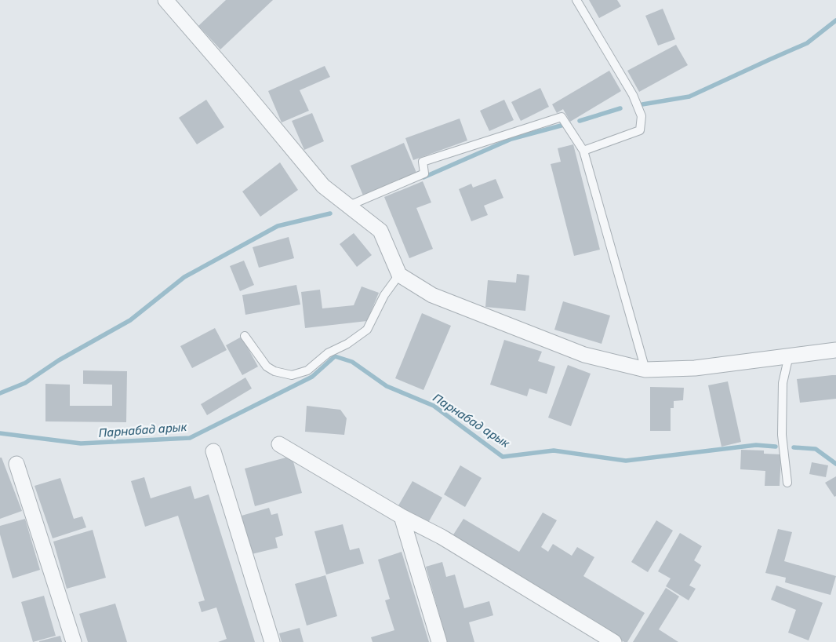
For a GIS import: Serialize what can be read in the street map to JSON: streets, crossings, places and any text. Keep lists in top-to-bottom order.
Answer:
{
  "water": ["Парнабад арык"]
}
